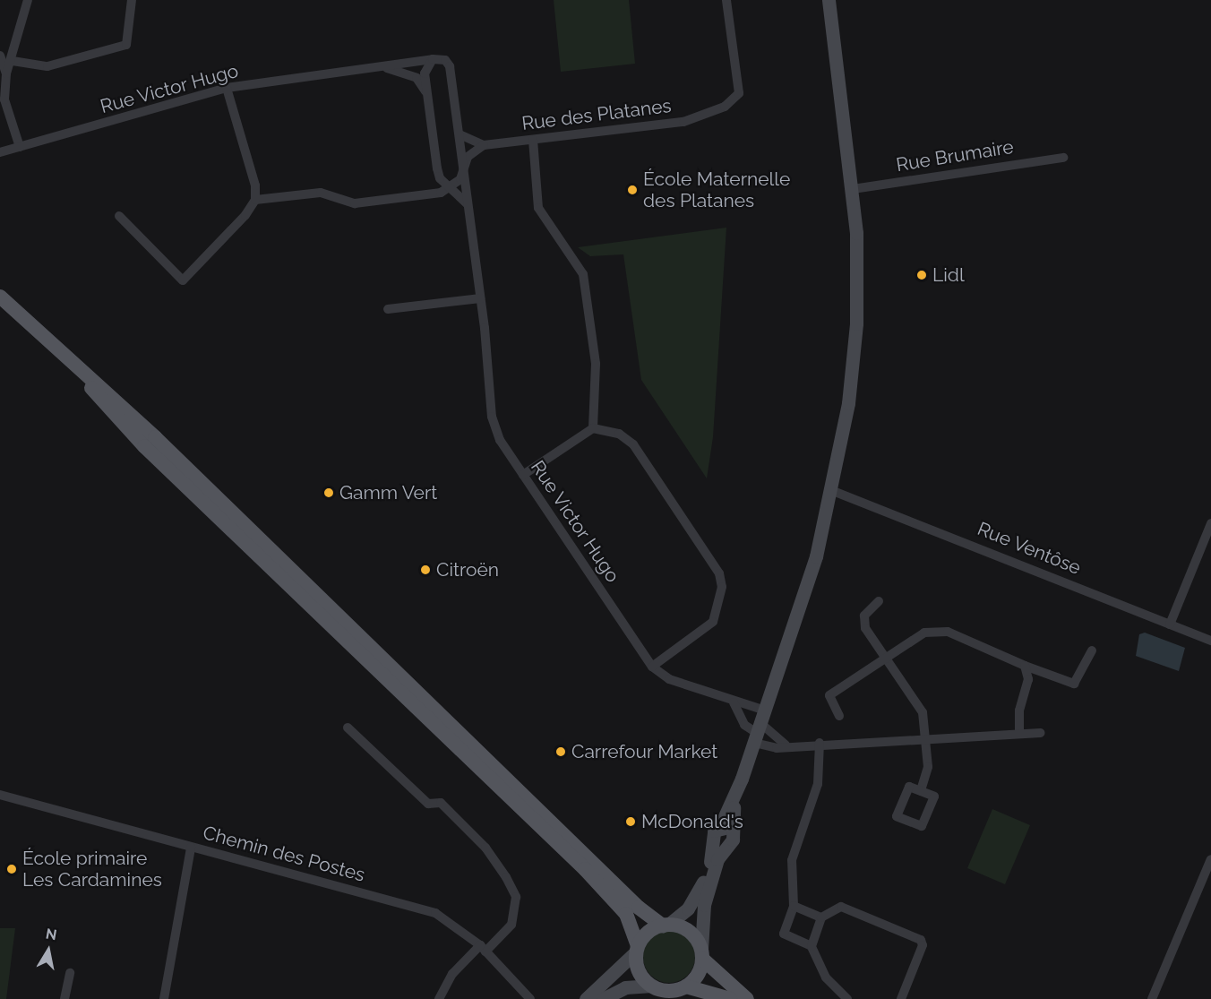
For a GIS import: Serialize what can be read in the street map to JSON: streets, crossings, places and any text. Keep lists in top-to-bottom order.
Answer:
{
  "streets": {
    "street": [
      "Rue Victor Hugo",
      "Rue des Platanes",
      "Rue Brumaire",
      "Rue Ventôse",
      "Chemin des Postes"
    ]
  },
  "places": [
    "École Maternelle des Platanes",
    "Lidl",
    "Gamm Vert",
    "Citroën",
    "Carrefour Market",
    "McDonald's",
    "École primaire Les Cardamines"
  ],
  "north": "top"
}
